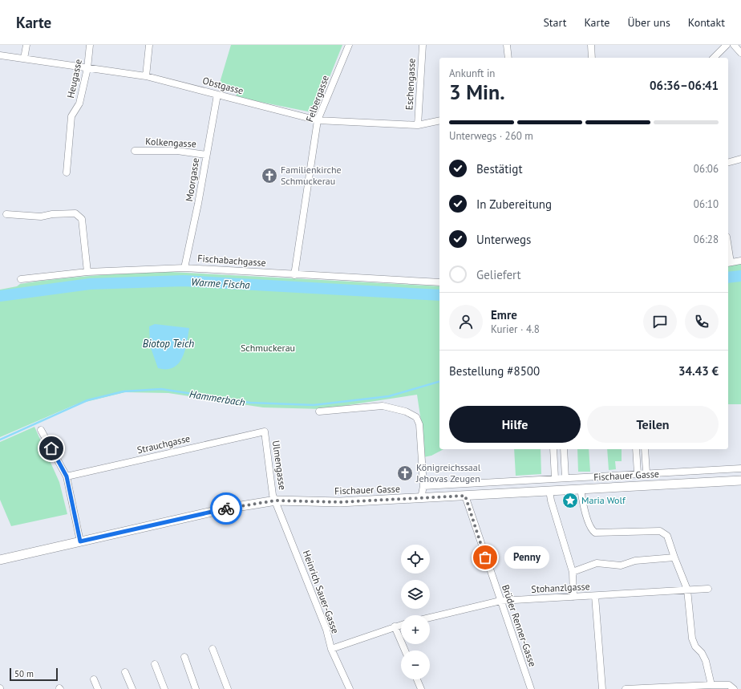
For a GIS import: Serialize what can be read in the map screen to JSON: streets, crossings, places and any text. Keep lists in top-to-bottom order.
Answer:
{
  "streets": {
    "main road": ["Fischauer Gasse"],
    "street": [
      "Heugasse",
      "Eschengasse",
      "Obstgasse",
      "Felbergasse",
      "Kolkengasse",
      "Moorgasse",
      "Fischabachgasse",
      "Strauchgasse",
      "Ulmengasse",
      "Stohanzlgasse",
      "Heinrich Sauer-Gasse",
      "Brüder Renner-Gasse"
    ]
  },
  "crossings": [
    ["Heugasse", "Obstgasse"],
    ["Eschengasse", "Obstgasse"],
    ["Obstgasse", "Felbergasse"],
    ["Obstgasse", "Moorgasse"],
    ["Felbergasse", "Fischabachgasse"],
    ["Kolkengasse", "Moorgasse"],
    ["Moorgasse", "Fischabachgasse"],
    ["Strauchgasse", "Ulmengasse"],
    ["Ulmengasse", "Fischauer Gasse"],
    ["Ulmengasse", "Heinrich Sauer-Gasse"],
    ["Fischauer Gasse", "Heinrich Sauer-Gasse"],
    ["Fischauer Gasse", "Brüder Renner-Gasse"],
    ["Stohanzlgasse", "Brüder Renner-Gasse"]
  ],
  "water": ["Warme Fischa", "Biotop Teich", "Hammerbach"],
  "parks": ["Schmuckerau"],
  "places": {
    "church": ["Familienkirche Schmuckerau", "Königreichssaal Jehovas Zeugen"],
    "place": ["Maria Wolf"],
    "other": ["Penny"]
  },
  "scale_bar": "50 m",
  "page": {
    "header": "Karte",
    "nav": [
      "Start",
      "Karte",
      "Über uns",
      "Kontakt"
    ],
    "heading": ["3 Min.", "Ankunft in", "06:36–06:41"],
    "panel": [
      "Emre",
      "Kurier · 4.8",
      "Bestellung #8500",
      "34.43 €"
    ],
    "bar": "Unterwegs · 260 m",
    "list": [
      ["Bestätigt", "06:06"],
      ["In Zubereitung", "06:10"],
      ["Unterwegs", "06:28"],
      "Geliefert"
    ],
    "buttons": ["Hilfe", "Teilen"],
    "map_buttons": ["+", "−"],
    "bubble": "Penny",
    "scale": "50 m"
  }
}
